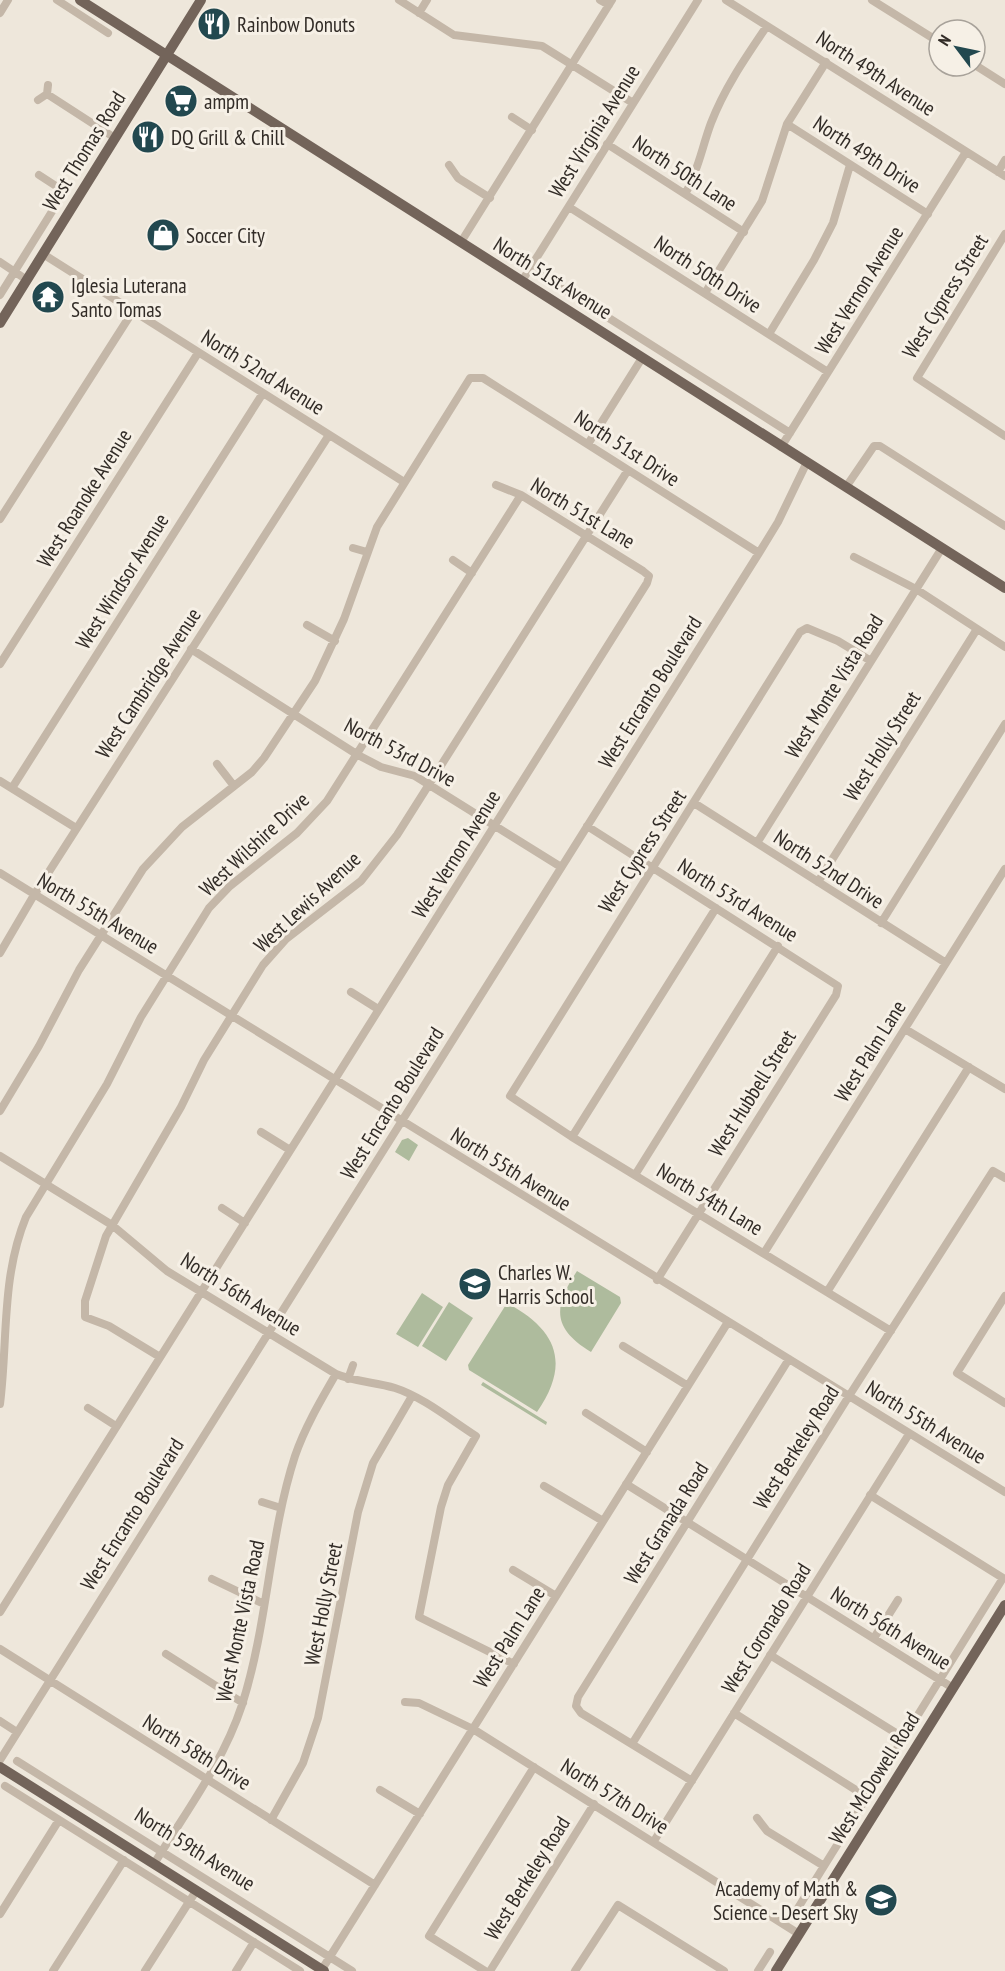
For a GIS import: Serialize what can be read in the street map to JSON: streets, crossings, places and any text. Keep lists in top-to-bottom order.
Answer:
{
  "streets": {
    "main road": [
      "West Thomas Road",
      "North 51st Avenue",
      "West McDowell Road",
      "North 59th Avenue"
    ],
    "street": [
      "North 49th Avenue",
      "West Virginia Avenue",
      "North 49th Drive",
      "North 50th Lane",
      "North 50th Drive",
      "West Vernon Avenue",
      "West Cypress Street",
      "North 52nd Avenue",
      "North 51st Drive",
      "West Roanoke Avenue",
      "North 51st Lane",
      "West Windsor Avenue",
      "West Cambridge Avenue",
      "West Monte Vista Road",
      "West Encanto Boulevard",
      "West Holly Street",
      "North 53rd Drive",
      "West Wilshire Drive",
      "North 52nd Drive",
      "North 53rd Avenue",
      "West Lewis Avenue",
      "North 55th Avenue",
      "West Palm Lane",
      "West Hubbell Street",
      "North 54th Lane",
      "North 56th Avenue",
      "West Berkeley Road",
      "West Granada Road",
      "West Coronado Road",
      "North 58th Drive",
      "North 57th Drive"
    ]
  },
  "crossings": [
    ["North 49th Avenue", "West Vernon Avenue"],
    ["West Virginia Avenue", "North 50th Lane"],
    ["West Virginia Avenue", "North 50th Drive"],
    ["West Virginia Avenue", "North 51st Avenue"],
    ["West Thomas Road", "North 51st Avenue"],
    ["West Thomas Road", "North 52nd Avenue"],
    ["North 49th Drive", "West Vernon Avenue"],
    ["North 50th Drive", "West Vernon Avenue"],
    ["North 51st Avenue", "West Vernon Avenue"],
    ["North 51st Avenue", "West Monte Vista Road"],
    ["North 51st Avenue", "West Encanto Boulevard"],
    ["West Vernon Avenue", "North 51st Lane"],
    ["West Vernon Avenue", "North 53rd Drive"],
    ["West Vernon Avenue", "West Lewis Avenue"],
    ["West Vernon Avenue", "North 55th Avenue"],
    ["West Vernon Avenue", "North 56th Avenue"],
    ["West Cypress Street", "West Monte Vista Road"],
    ["West Cypress Street", "North 52nd Drive"],
    ["West Cypress Street", "North 53rd Avenue"],
    ["West Cypress Street", "North 54th Lane"],
    ["North 52nd Avenue", "North 51st Drive"],
    ["North 52nd Avenue", "West Roanoke Avenue"],
    ["North 52nd Avenue", "West Windsor Avenue"],
    ["North 52nd Avenue", "West Cambridge Avenue"],
    ["North 51st Drive", "West Encanto Boulevard"],
    ["North 51st Drive", "West Lewis Avenue"],
    ["North 51st Lane", "West Wilshire Drive"],
    ["North 51st Lane", "West Lewis Avenue"],
    ["West Cambridge Avenue", "North 53rd Drive"],
    ["West Cambridge Avenue", "North 55th Avenue"],
    ["West Monte Vista Road", "North 52nd Drive"],
    ["West Monte Vista Road", "North 56th Avenue"],
    ["West Monte Vista Road", "North 58th Drive"],
    ["West Monte Vista Road", "North 59th Avenue"],
    ["West Encanto Boulevard", "North 53rd Drive"],
    ["West Encanto Boulevard", "North 53rd Avenue"],
    ["West Encanto Boulevard", "North 55th Avenue"],
    ["West Encanto Boulevard", "North 56th Avenue"],
    ["West Encanto Boulevard", "North 58th Drive"],
    ["West Holly Street", "North 52nd Drive"],
    ["West Holly Street", "North 56th Avenue"],
    ["West Holly Street", "North 58th Drive"],
    ["North 53rd Drive", "West Wilshire Drive"],
    ["North 53rd Drive", "West Lewis Avenue"],
    ["West Wilshire Drive", "North 55th Avenue"],
    ["West Wilshire Drive", "North 56th Avenue"],
    ["North 52nd Drive", "West Palm Lane"],
    ["North 53rd Avenue", "West Hubbell Street"],
    ["West Lewis Avenue", "North 55th Avenue"],
    ["West Lewis Avenue", "North 56th Avenue"],
    ["North 55th Avenue", "West Palm Lane"],
    ["North 55th Avenue", "West Hubbell Street"],
    ["North 55th Avenue", "West Berkeley Road"],
    ["North 55th Avenue", "West Granada Road"],
    ["North 55th Avenue", "West Coronado Road"],
    ["West Palm Lane", "North 54th Lane"],
    ["West Palm Lane", "North 56th Avenue"],
    ["West Palm Lane", "North 58th Drive"],
    ["West Palm Lane", "North 57th Drive"],
    ["West Palm Lane", "North 59th Avenue"],
    ["West Hubbell Street", "North 54th Lane"],
    ["North 54th Lane", "West Berkeley Road"],
    ["North 56th Avenue", "West Berkeley Road"],
    ["North 56th Avenue", "West Granada Road"],
    ["North 56th Avenue", "West Coronado Road"],
    ["North 56th Avenue", "West McDowell Road"],
    ["West Berkeley Road", "West Granada Road"],
    ["West Berkeley Road", "North 57th Drive"],
    ["West Coronado Road", "West McDowell Road"],
    ["West Coronado Road", "North 57th Drive"],
    ["West McDowell Road", "North 57th Drive"]
  ],
  "places": {
    "restaurant": ["Rainbow Donuts", "DQ Grill & Chill"],
    "supermarket": ["ampm"],
    "shop": ["Soccer City"],
    "temple": ["Iglesia Luterana Santo Tomas"],
    "school or university": ["Charles W. Harris School", "Academy of Math & Science - Desert Sky"]
  },
  "north": "top left"
}
